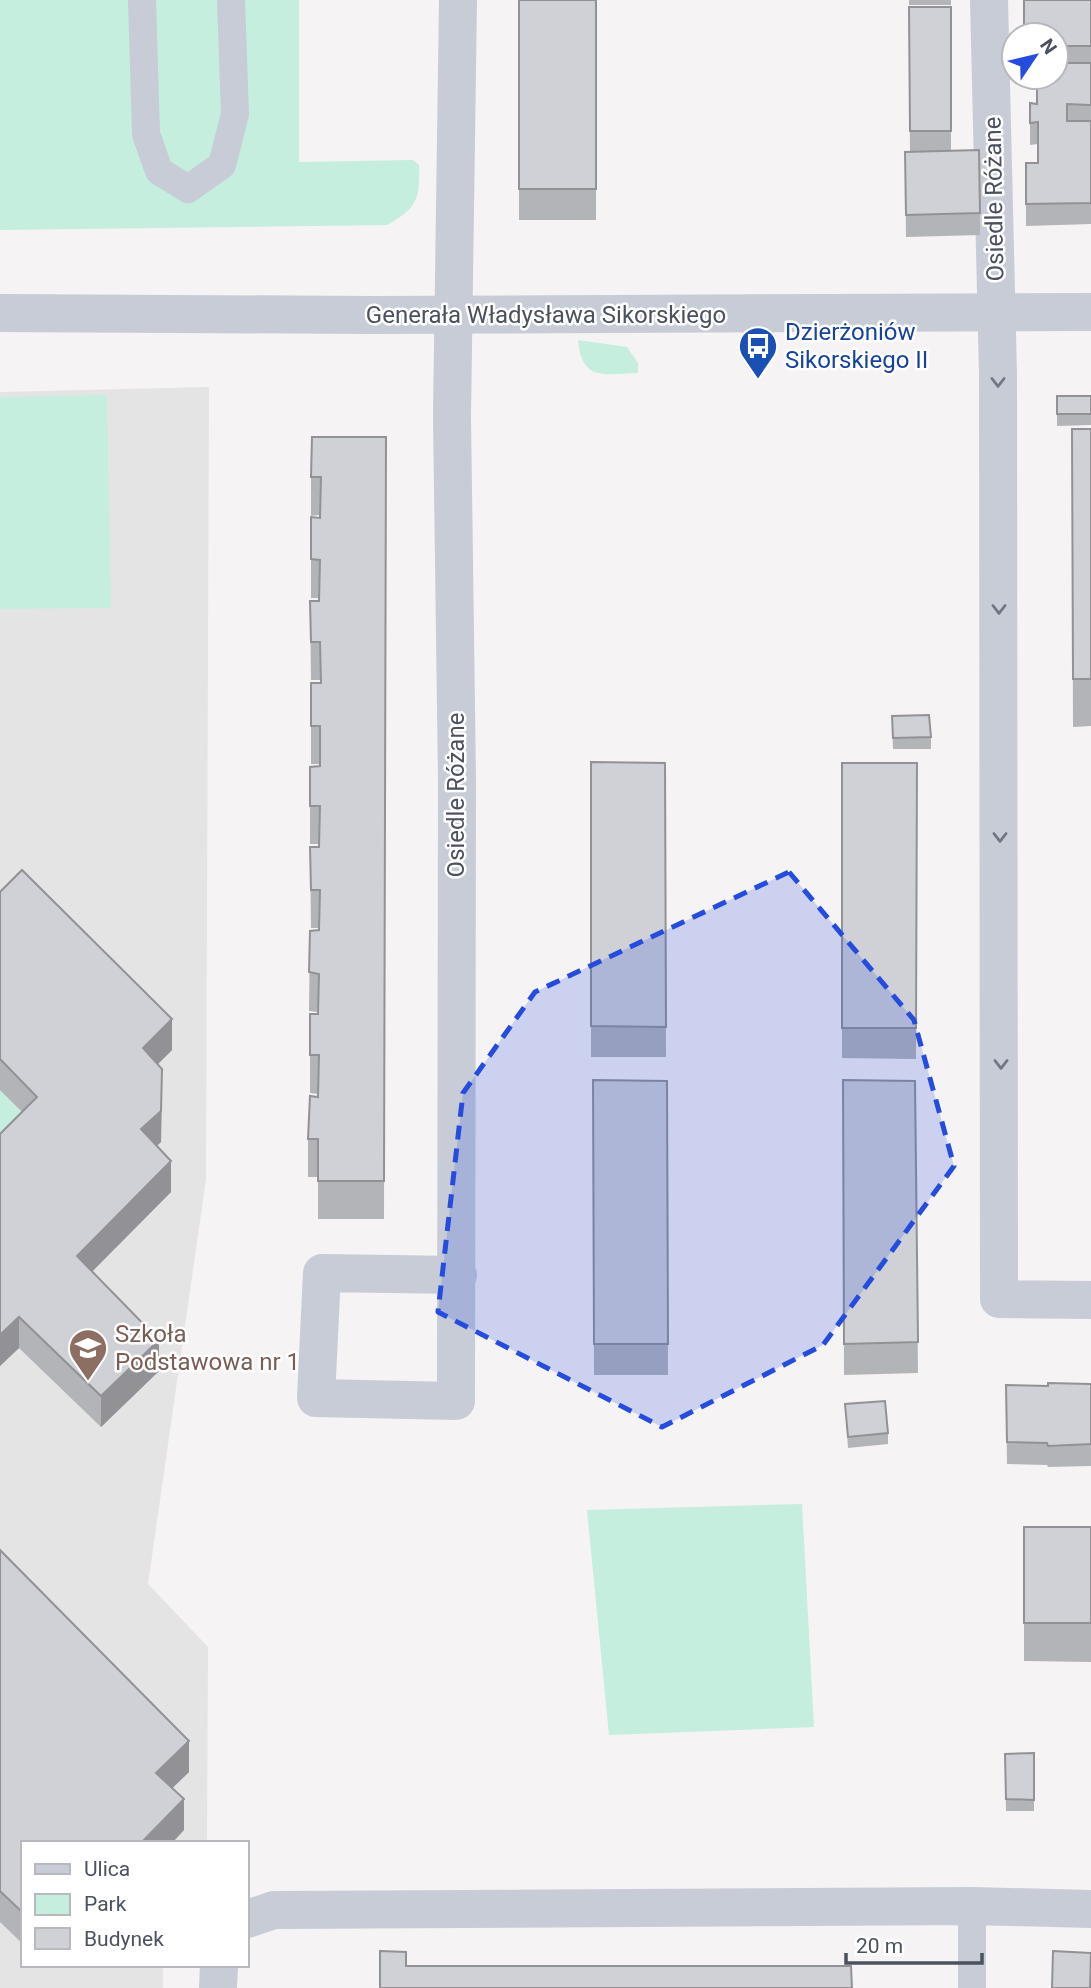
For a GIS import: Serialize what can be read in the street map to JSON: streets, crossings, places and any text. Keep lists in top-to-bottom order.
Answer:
{
  "streets": {
    "street": ["Osiedle Różane", "Generała Władysława Sikorskiego"]
  },
  "crossings": [
    ["Osiedle Różane", "Generała Władysława Sikorskiego"]
  ],
  "places": {
    "bus stop": ["Dzierżoniów Sikorskiego II"],
    "school or university": ["Szkoła Podstawowa nr 1"]
  },
  "legend": ["Ulica", "Park", "Budynek"],
  "scale_bar": "20 m",
  "north": "top right"
}
